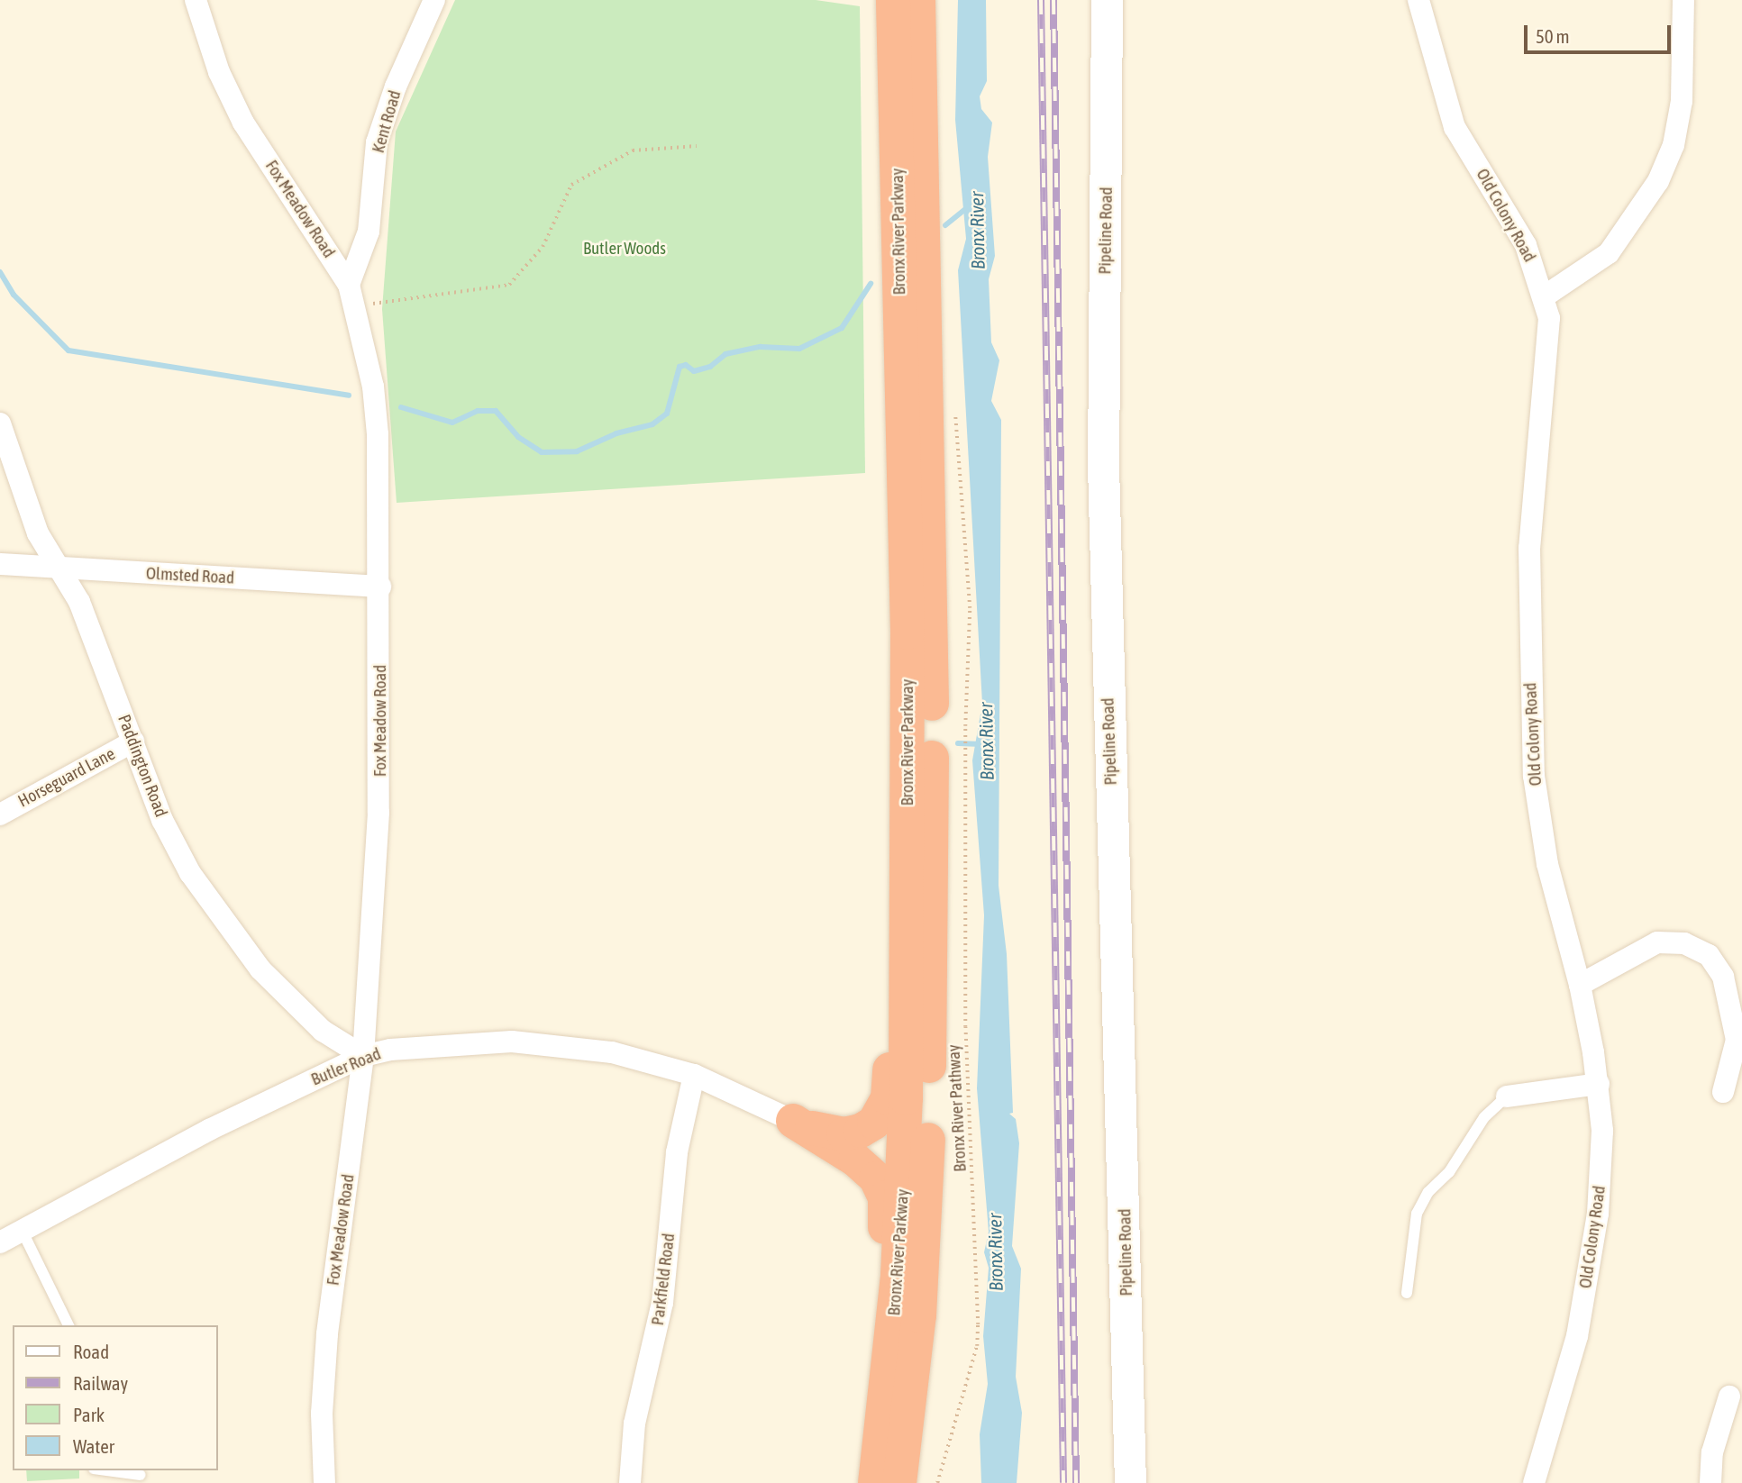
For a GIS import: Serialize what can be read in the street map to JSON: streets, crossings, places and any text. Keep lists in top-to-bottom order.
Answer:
{
  "streets": {
    "highway": ["Bronx River Parkway"],
    "street": [
      "Kent Road",
      "Fox Meadow Road",
      "Old Colony Road",
      "Pipeline Road",
      "Olmsted Road",
      "Paddington Road",
      "Horseguard Lane",
      "Butler Road",
      "Parkfield Road"
    ],
    "path": ["Bronx River Pathway"]
  },
  "crossings": [
    ["Kent Road", "Fox Meadow Road"],
    ["Fox Meadow Road", "Olmsted Road"],
    ["Fox Meadow Road", "Paddington Road"],
    ["Fox Meadow Road", "Butler Road"],
    ["Olmsted Road", "Paddington Road"],
    ["Paddington Road", "Horseguard Lane"],
    ["Paddington Road", "Butler Road"],
    ["Butler Road", "Parkfield Road"]
  ],
  "water": ["Bronx River"],
  "parks": ["Butler Woods"],
  "legend": [
    "Road",
    "Railway",
    "Park",
    "Water"
  ],
  "scale_bar": "50 m"
}
